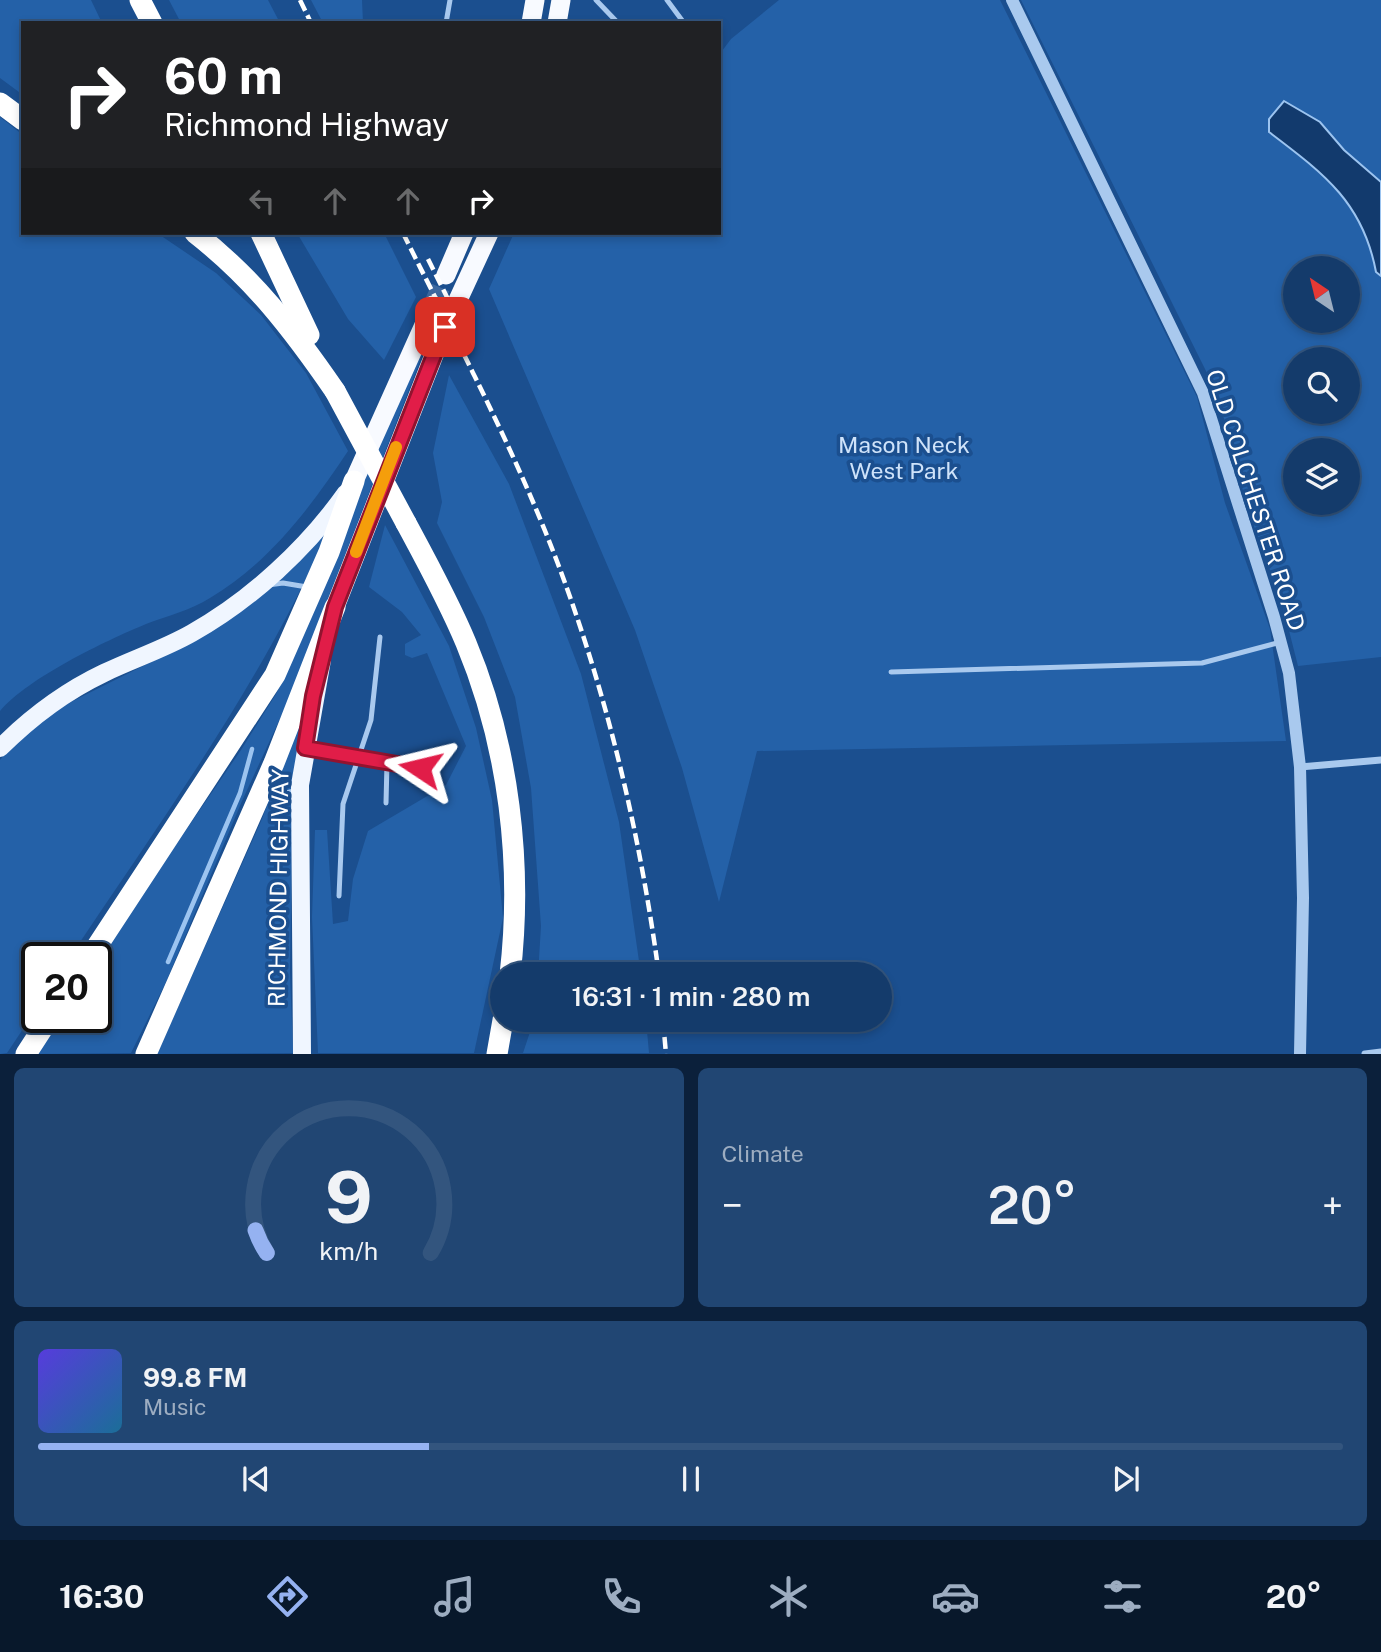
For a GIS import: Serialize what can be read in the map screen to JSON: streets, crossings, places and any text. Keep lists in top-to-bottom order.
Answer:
{
  "streets": {
    "highway": ["RICHMOND HIGHWAY"],
    "street": ["OLD COLCHESTER ROAD"]
  },
  "parks": ["Mason Neck West Park"],
  "north": "top left",
  "page": {
    "turn": ["60 m", "Richmond Highway"],
    "limit": "20",
    "trip": "16:31 · 1 min · 280 m",
    "tile": "Climate",
    "heat": ["−", "20°", "+"],
    "song": ["99.8 FM", "Music"],
    "tabs": ["16:30", "20°"],
    "gauge": ["9", "km/h"]
  }
}
